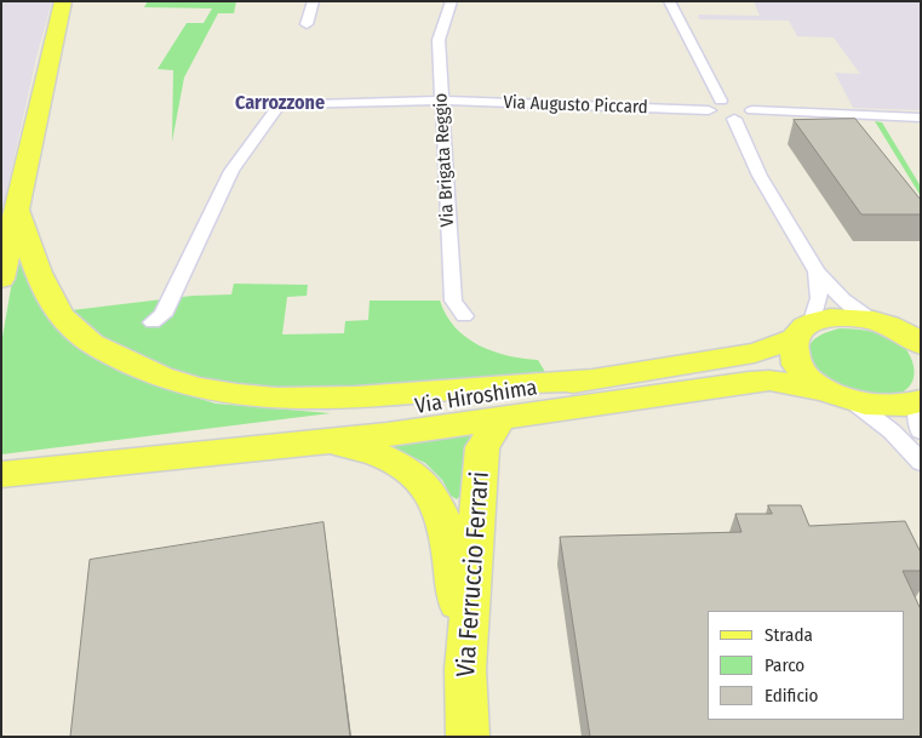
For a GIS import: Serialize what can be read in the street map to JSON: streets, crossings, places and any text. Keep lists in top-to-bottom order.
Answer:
{
  "streets": {
    "main road": ["Via Hiroshima", "Via Ferruccio Ferrari"],
    "street": ["Via Augusto Piccard", "Via Brigata Reggio"]
  },
  "crossings": [
    ["Via Augusto Piccard", "Via Brigata Reggio"],
    ["Via Hiroshima", "Via Ferruccio Ferrari"]
  ],
  "districts": ["Carrozzone"],
  "legend": ["Strada", "Parco", "Edificio"]
}
